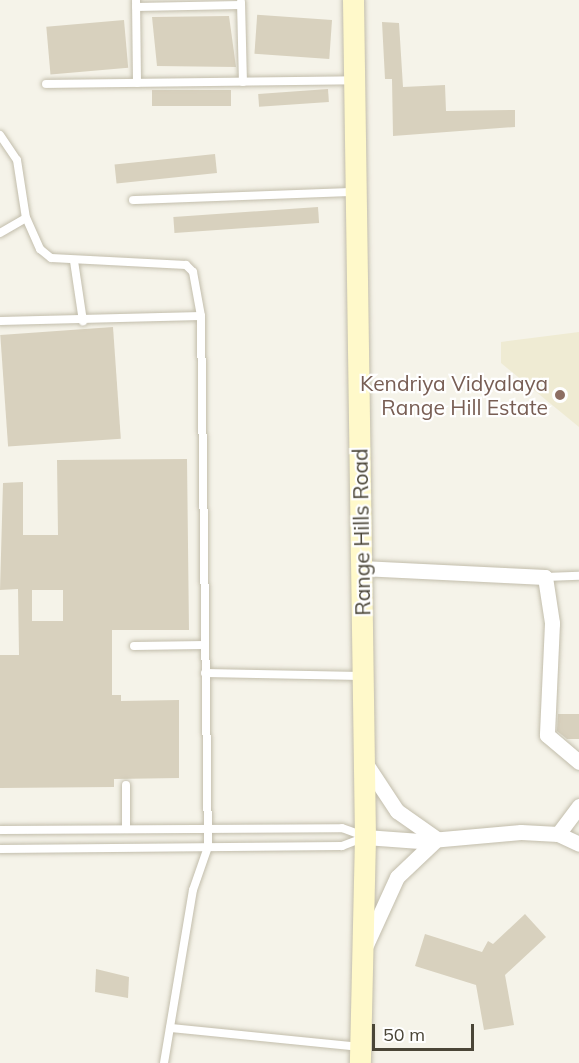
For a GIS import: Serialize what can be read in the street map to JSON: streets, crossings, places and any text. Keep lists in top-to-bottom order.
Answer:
{
  "streets": {
    "street": ["Range Hills Road"]
  },
  "places": ["Kendriya Vidyalaya Range Hill Estate"],
  "scale_bar": "50 m"
}
